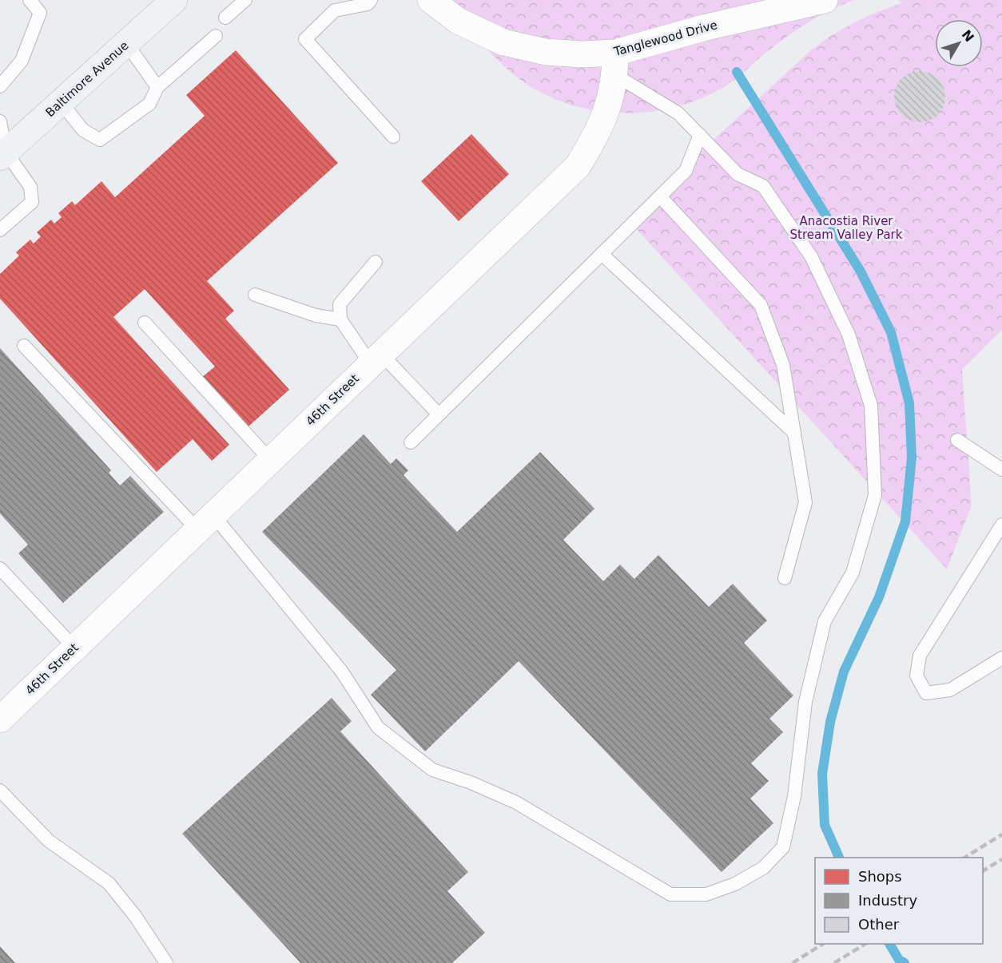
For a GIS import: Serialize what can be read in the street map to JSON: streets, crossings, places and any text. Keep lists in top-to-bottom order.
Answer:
{
  "streets": {
    "main road": ["Baltimore Avenue"],
    "street": ["Tanglewood Drive", "46th Street"]
  },
  "crossings": [
    ["Tanglewood Drive", "46th Street"]
  ],
  "parks": ["Anacostia River Stream Valley Park"],
  "legend": ["Shops", "Industry", "Other"],
  "north": "top right"
}
